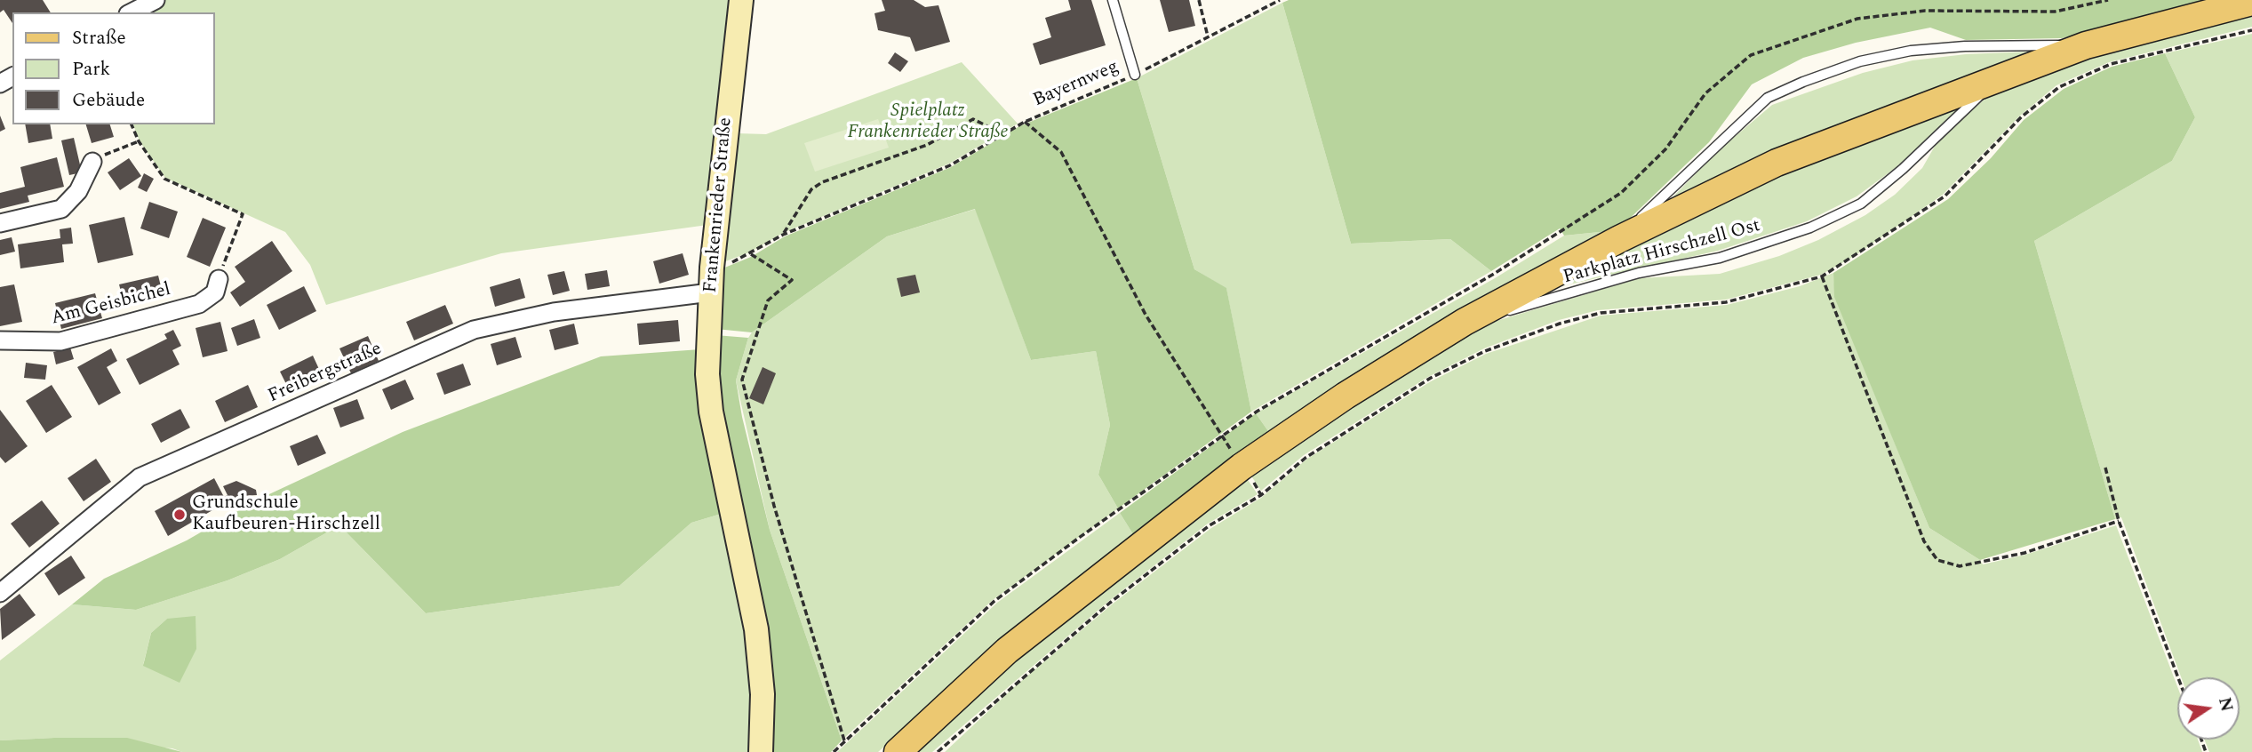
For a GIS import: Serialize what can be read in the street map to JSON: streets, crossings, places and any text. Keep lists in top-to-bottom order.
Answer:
{
  "streets": {
    "street": ["Frankenrieder Straße", "Am Geisbichel", "Freibergstraße"],
    "lane": ["Parkplatz Hirschzell Ost"],
    "path": ["Bayernweg"]
  },
  "crossings": [
    ["Bayernweg", "Frankenrieder Straße"],
    ["Frankenrieder Straße", "Freibergstraße"]
  ],
  "parks": ["Spielplatz Frankenrieder Straße"],
  "places": ["Grundschule Kaufbeuren-Hirschzell"],
  "legend": ["Straße", "Park", "Gebäude"],
  "north": "right"
}
